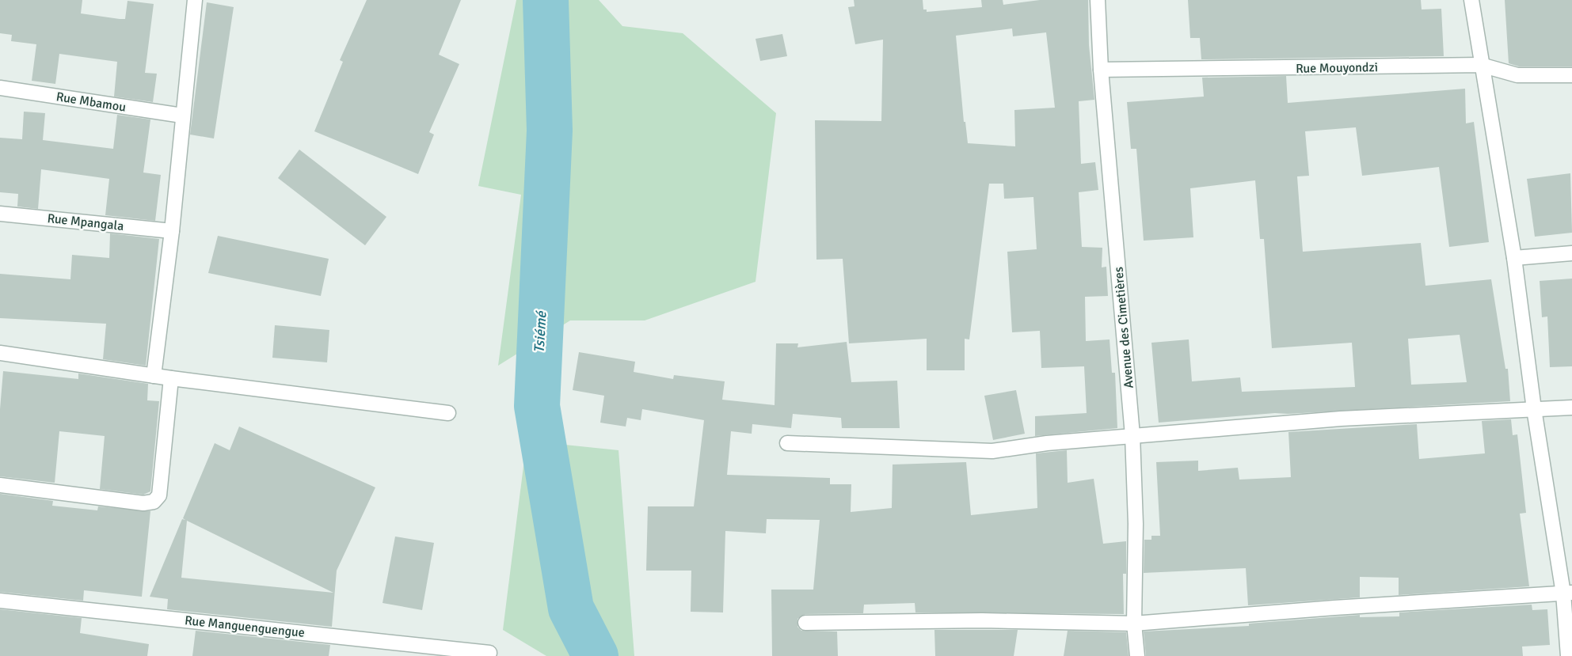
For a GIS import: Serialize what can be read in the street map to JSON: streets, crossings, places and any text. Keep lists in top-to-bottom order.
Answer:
{
  "streets": {
    "street": [
      "Rue Mouyondzi",
      "Rue Mbamou",
      "Rue Mpangala",
      "Avenue des Cimetières",
      "Rue Manguenguengue"
    ]
  },
  "crossings": [
    ["Rue Mouyondzi", "Avenue des Cimetières"]
  ],
  "water": ["Tsiémé"]
}
